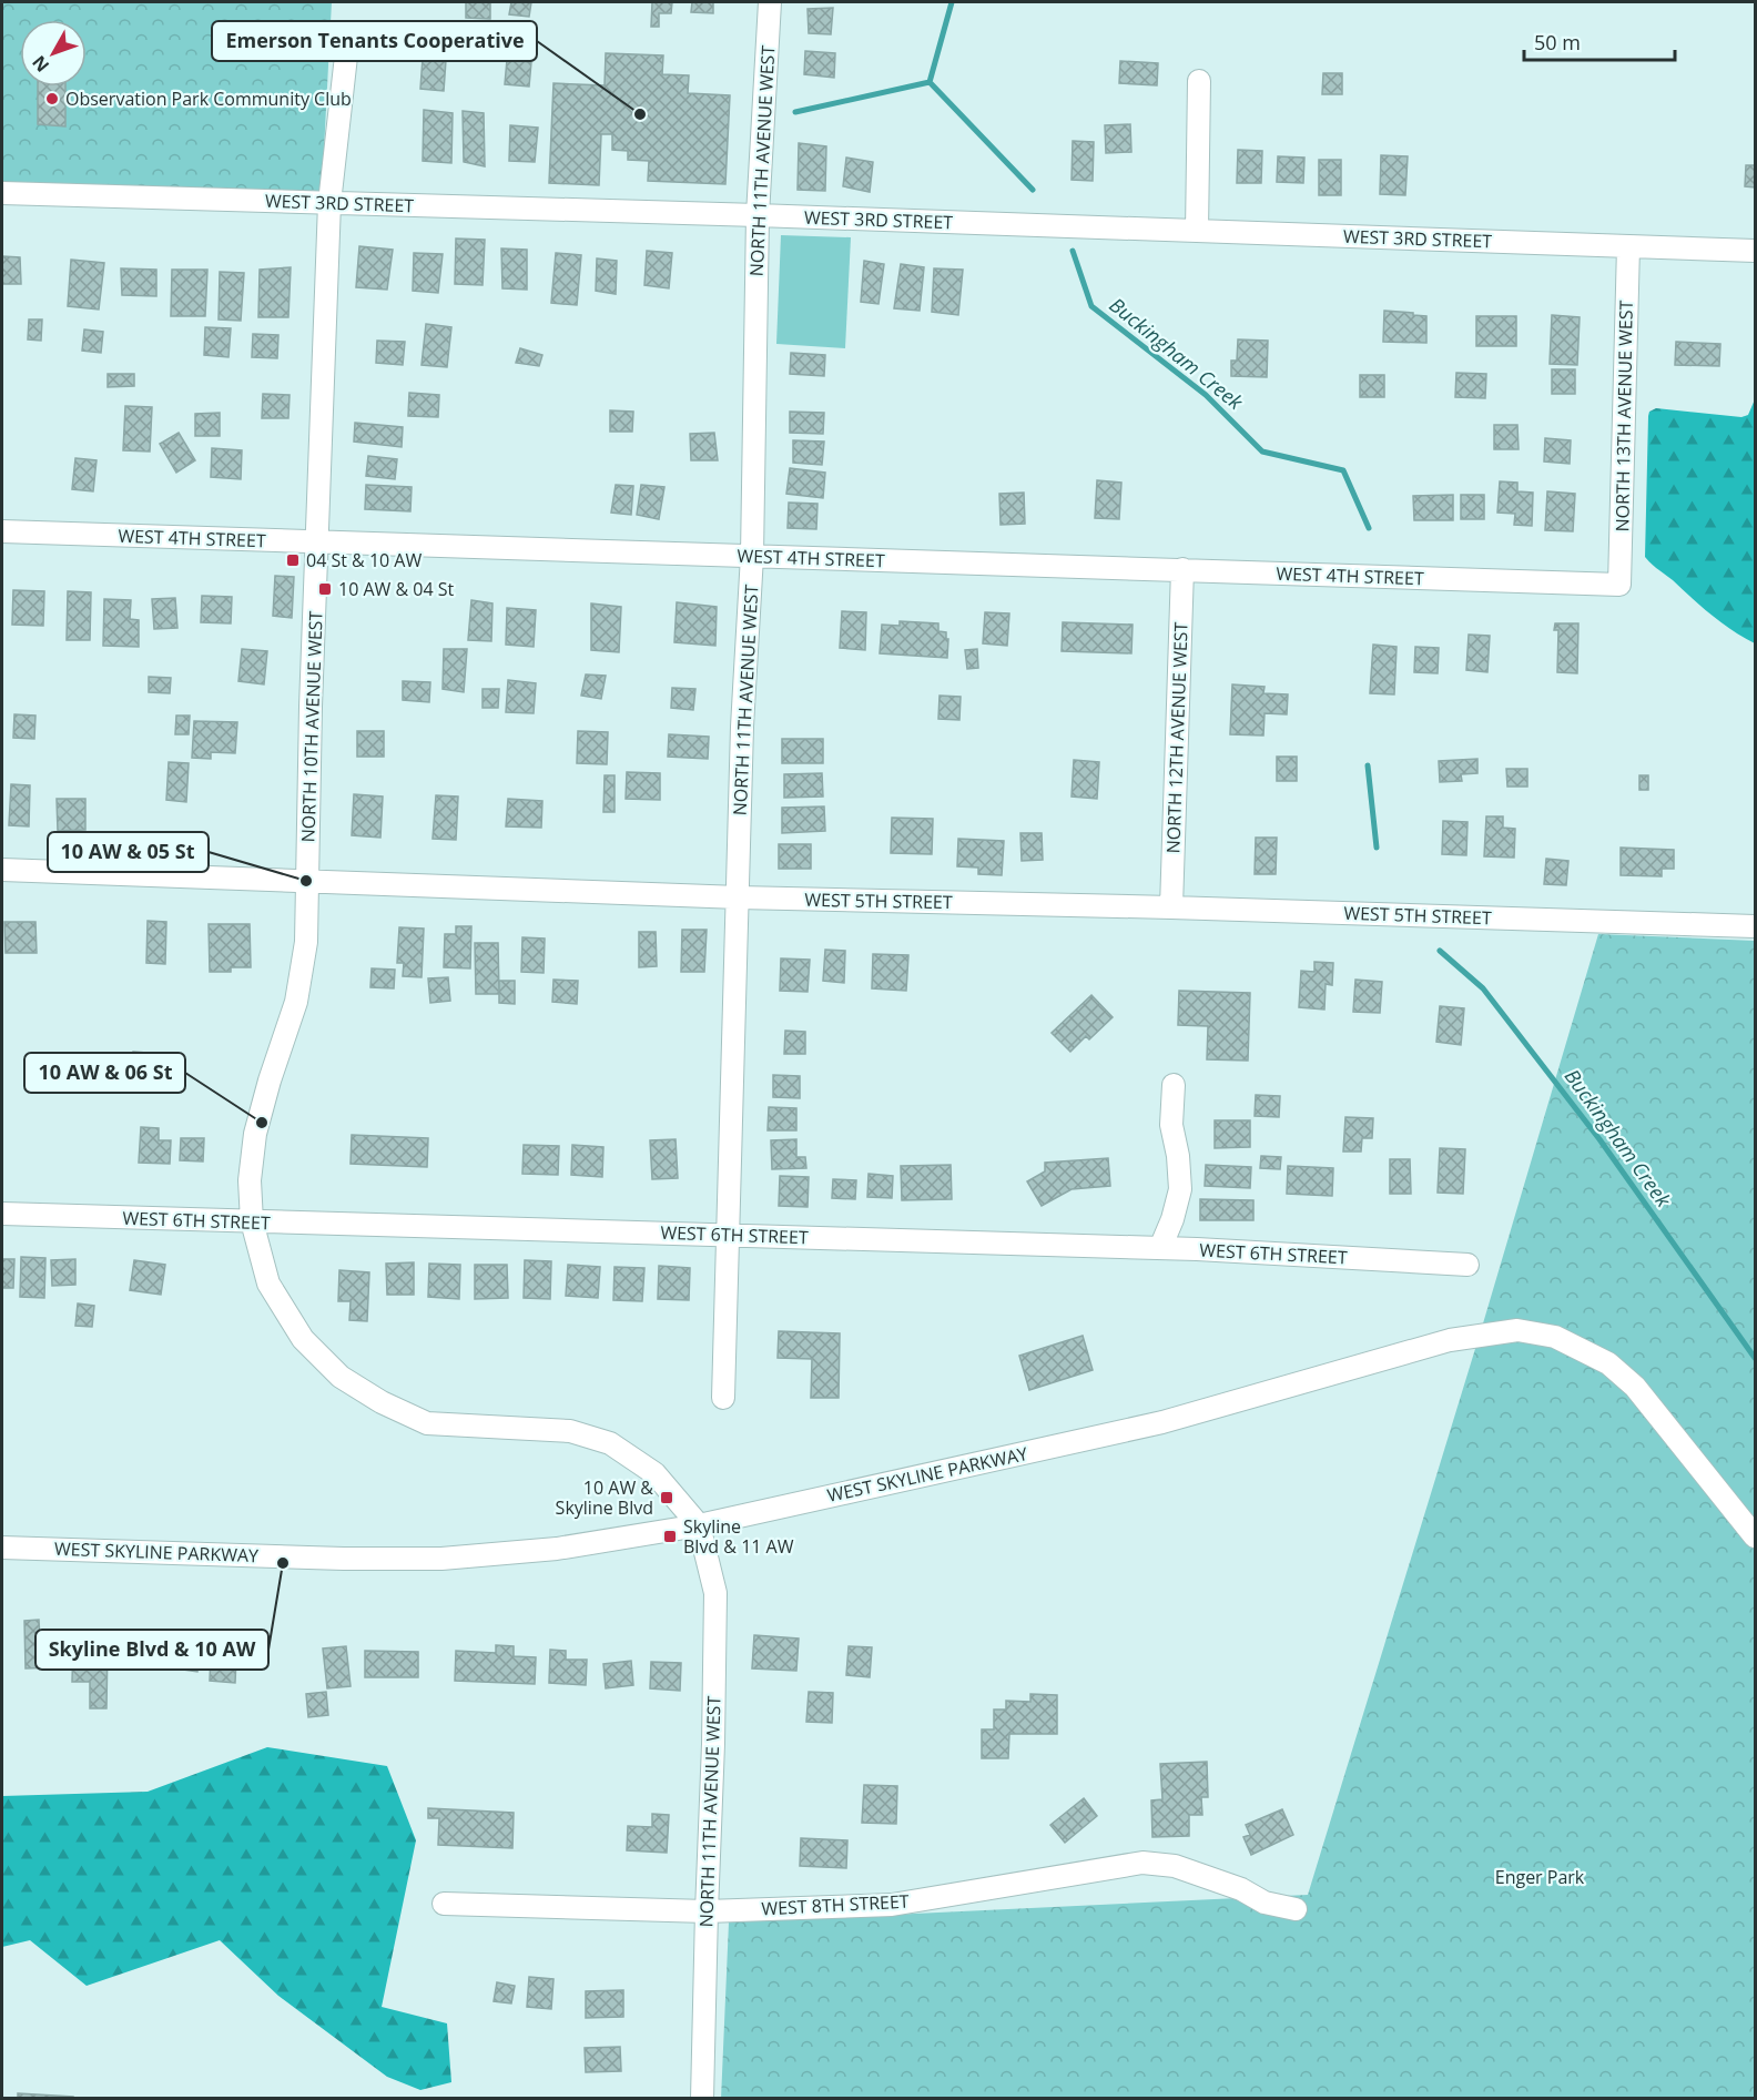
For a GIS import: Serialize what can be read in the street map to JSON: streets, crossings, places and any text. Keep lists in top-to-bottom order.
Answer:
{
  "streets": {
    "street": [
      "NORTH 11TH AVENUE WEST",
      "WEST 3RD STREET",
      "NORTH 13TH AVENUE WEST",
      "WEST 4TH STREET",
      "NORTH 10TH AVENUE WEST",
      "NORTH 12TH AVENUE WEST",
      "WEST 5TH STREET",
      "WEST 6TH STREET",
      "WEST SKYLINE PARKWAY",
      "WEST 8TH STREET"
    ]
  },
  "crossings": [
    ["NORTH 11TH AVENUE WEST", "WEST 3RD STREET"],
    ["NORTH 11TH AVENUE WEST", "WEST 4TH STREET"],
    ["NORTH 11TH AVENUE WEST", "NORTH 10TH AVENUE WEST"],
    ["NORTH 11TH AVENUE WEST", "WEST 5TH STREET"],
    ["NORTH 11TH AVENUE WEST", "WEST 6TH STREET"],
    ["NORTH 11TH AVENUE WEST", "WEST SKYLINE PARKWAY"],
    ["NORTH 11TH AVENUE WEST", "WEST 8TH STREET"],
    ["WEST 3RD STREET", "NORTH 13TH AVENUE WEST"],
    ["WEST 3RD STREET", "NORTH 10TH AVENUE WEST"],
    ["NORTH 13TH AVENUE WEST", "WEST 4TH STREET"],
    ["WEST 4TH STREET", "NORTH 10TH AVENUE WEST"],
    ["WEST 4TH STREET", "NORTH 12TH AVENUE WEST"],
    ["NORTH 10TH AVENUE WEST", "WEST 5TH STREET"],
    ["NORTH 10TH AVENUE WEST", "WEST 6TH STREET"],
    ["NORTH 10TH AVENUE WEST", "WEST SKYLINE PARKWAY"],
    ["NORTH 12TH AVENUE WEST", "WEST 5TH STREET"]
  ],
  "water": ["Buckingham Creek"],
  "parks": ["Enger Park"],
  "places": {
    "other": [
      "Observation Park Community Club",
      "Emerson Tenants Cooperative",
      "10 AW & 05 St",
      "10 AW & 06 St",
      "Skyline Blvd & 10 AW"
    ],
    "transit": [
      "04 St & 10 AW",
      "10 AW & 04 St",
      "10 AW & Skyline Blvd",
      "Skyline Blvd & 11 AW"
    ]
  },
  "scale_bar": "50 m",
  "north": "bottom left"
}
